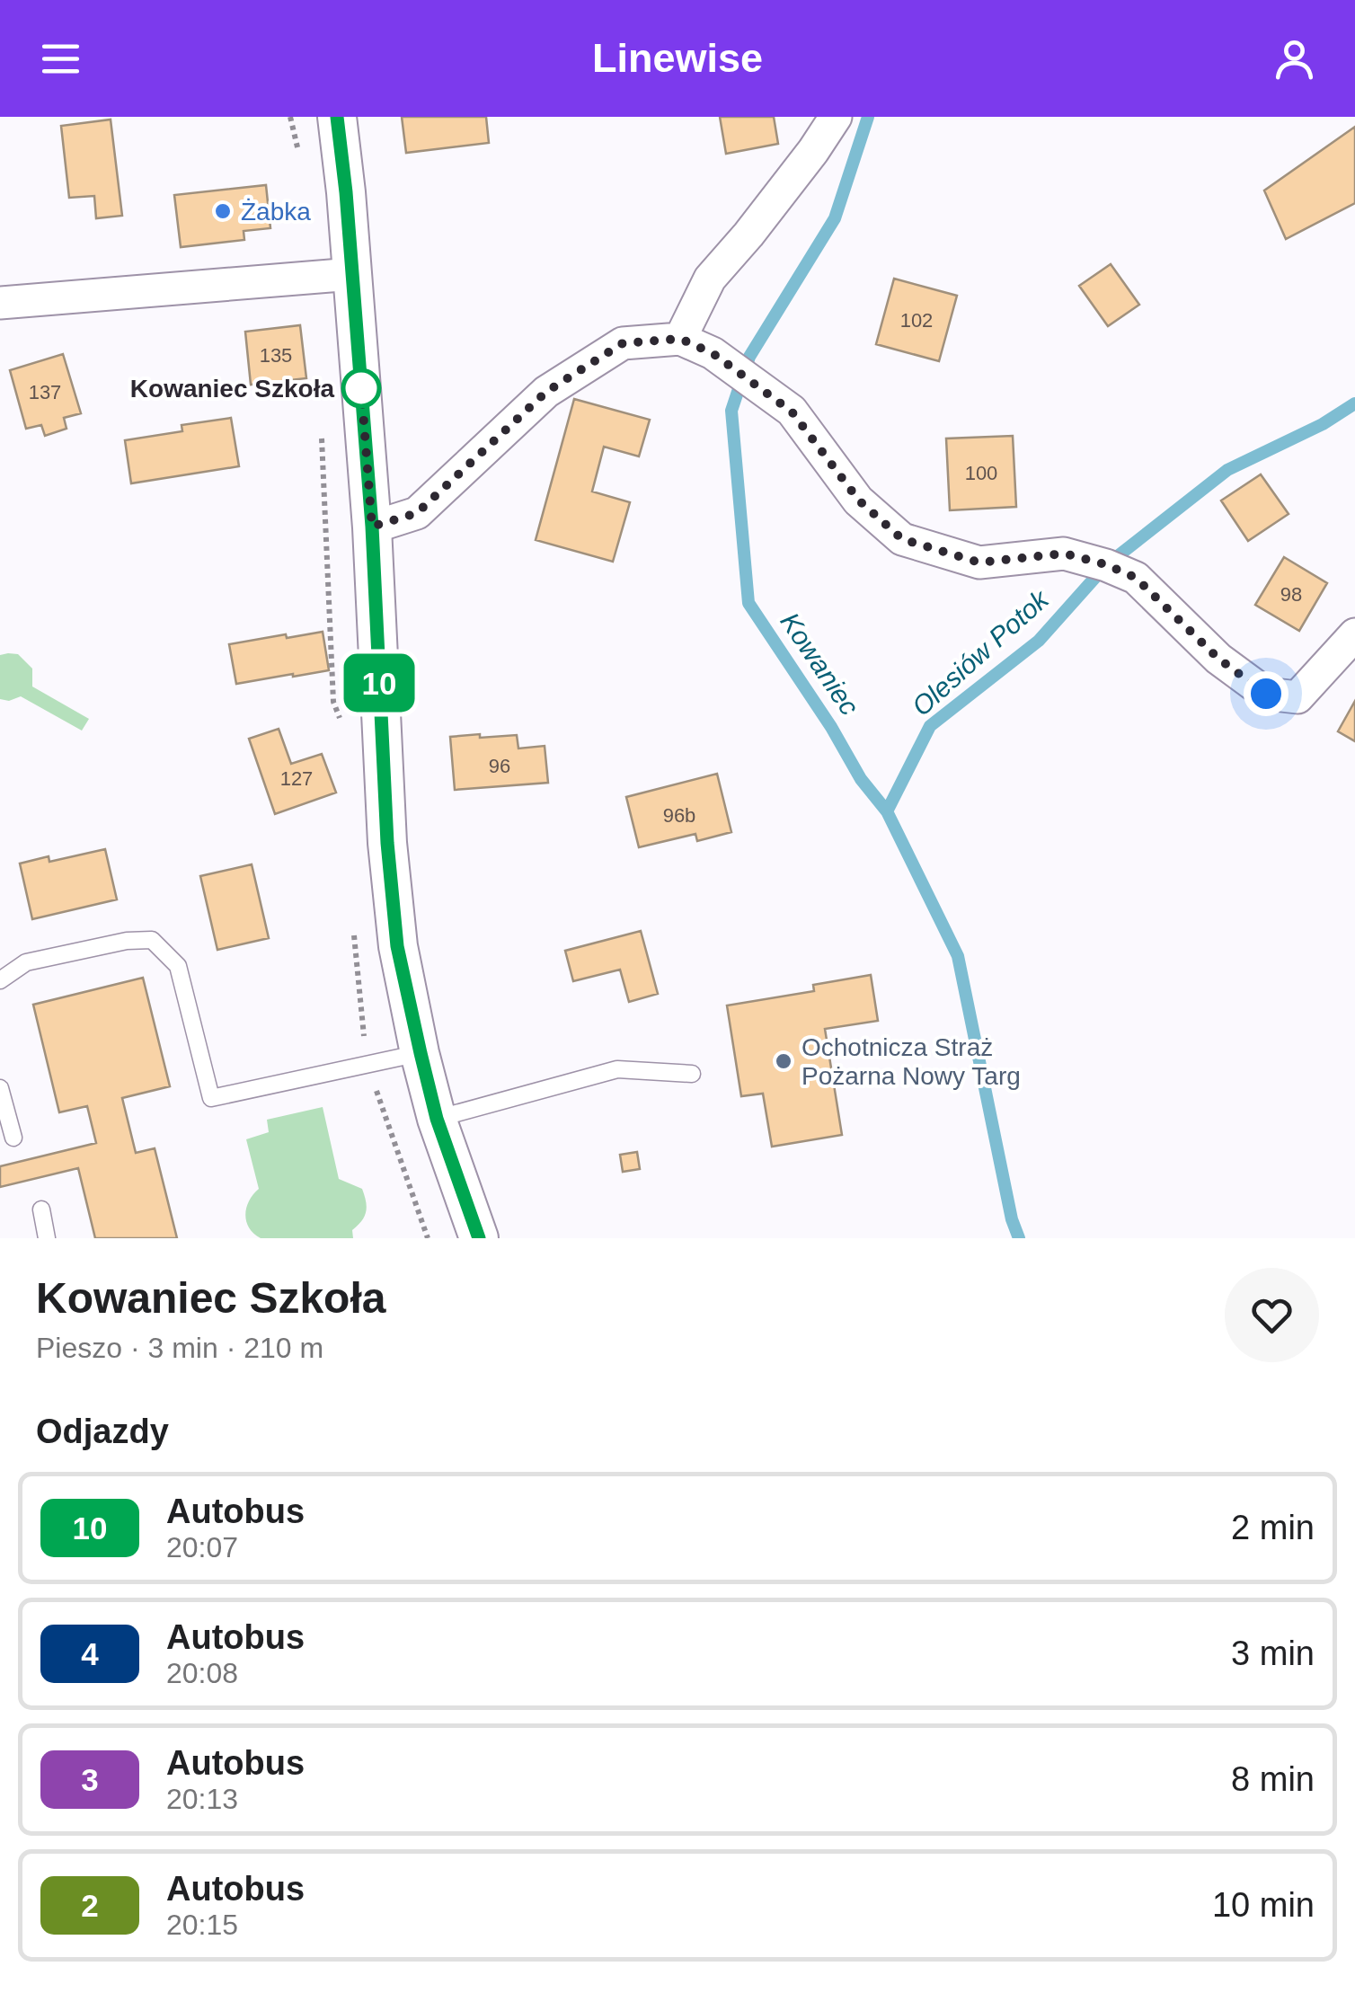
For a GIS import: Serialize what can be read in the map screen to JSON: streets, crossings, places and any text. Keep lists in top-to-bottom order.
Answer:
{
  "water": ["Olesiów Potok", "Kowaniec"],
  "places": ["Żabka", "Kowaniec Szkoła", "Ochotnicza Straż Pożarna Nowy Targ"],
  "lines": ["bus line 10"],
  "house_numbers": [
    "102",
    "135",
    "137",
    "100",
    "98",
    "96",
    "127",
    "96b"
  ],
  "page": {
    "header": "Linewise",
    "on_map": "10",
    "heading": [
      ["Kowaniec Szkoła", "Pieszo · 3 min · 210 m"],
      "Odjazdy"
    ],
    "list": [
      {
        "mark": "10",
        "name": "Autobus",
        "note": "20:07",
        "value": "2 min"
      },
      {
        "mark": "4",
        "name": "Autobus",
        "note": "20:08",
        "value": "3 min"
      },
      {
        "mark": "3",
        "name": "Autobus",
        "note": "20:13",
        "value": "8 min"
      },
      {
        "mark": "2",
        "name": "Autobus",
        "note": "20:15",
        "value": "10 min"
      }
    ]
  }
}
